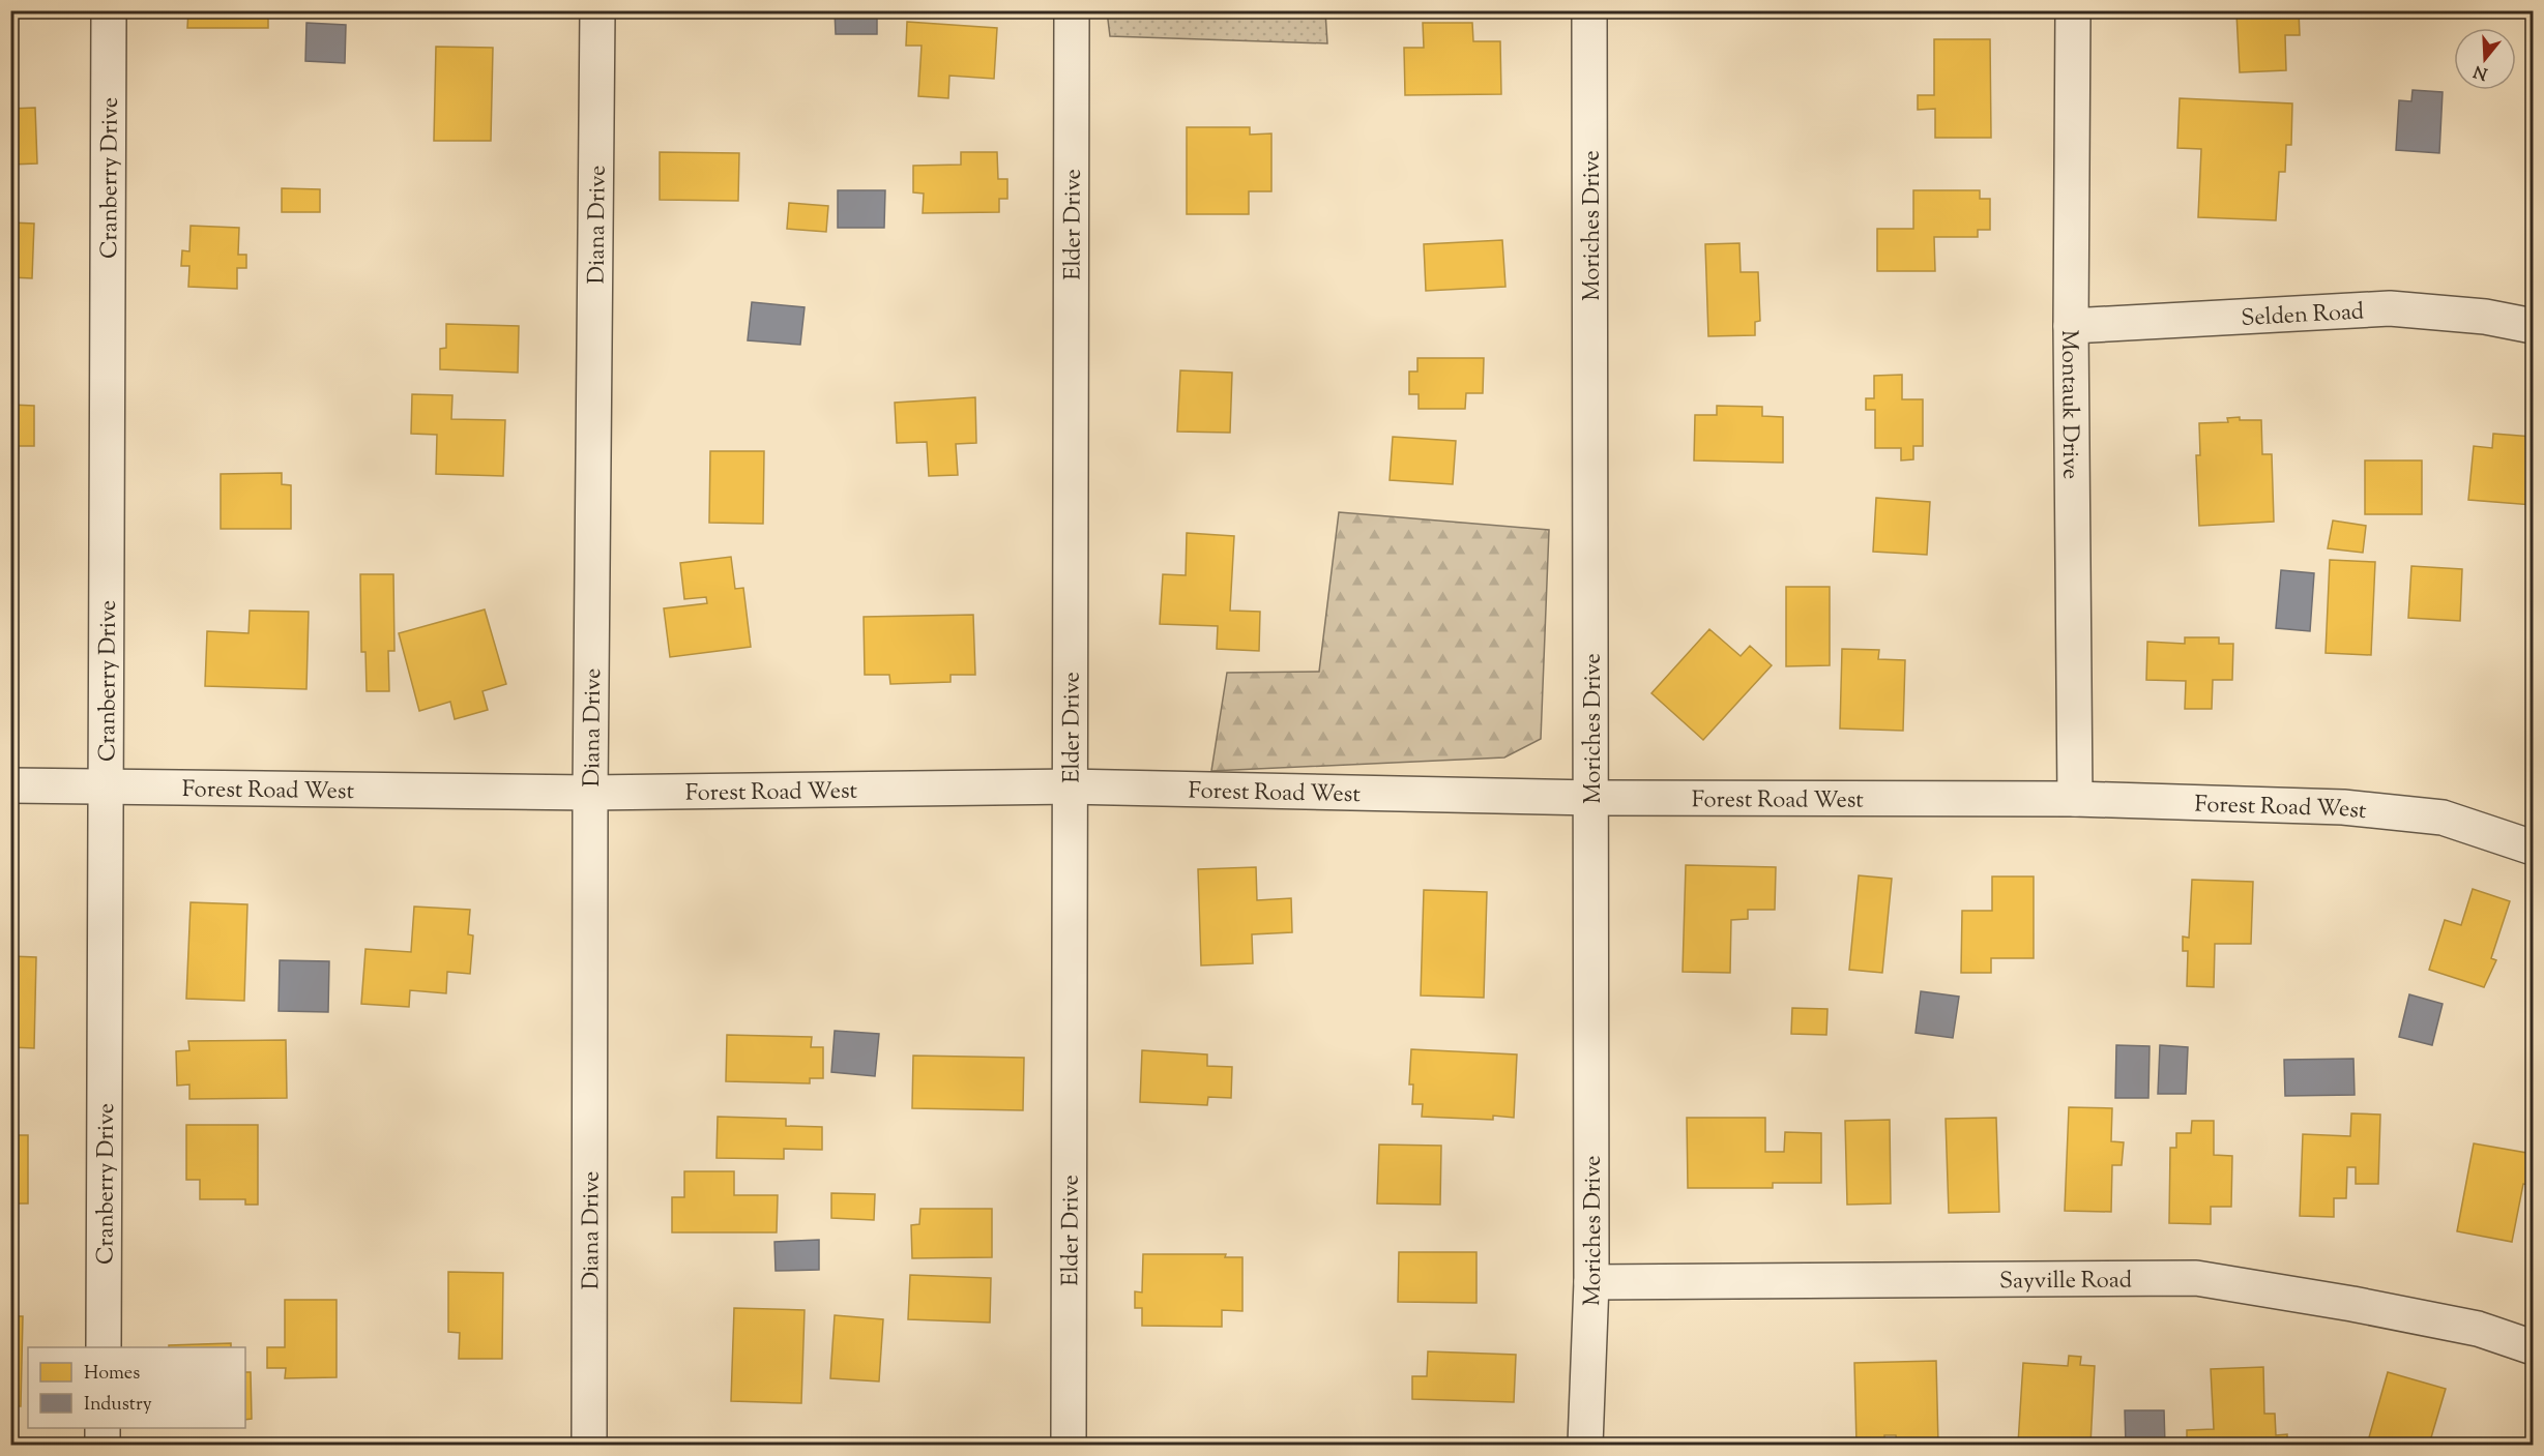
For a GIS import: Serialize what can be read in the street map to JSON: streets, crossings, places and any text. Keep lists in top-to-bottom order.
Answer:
{
  "streets": {
    "street": [
      "Cranberry Drive",
      "Diana Drive",
      "Elder Drive",
      "Moriches Drive",
      "Selden Road",
      "Montauk Drive",
      "Forest Road West",
      "Sayville Road"
    ]
  },
  "crossings": [
    ["Cranberry Drive", "Forest Road West"],
    ["Diana Drive", "Forest Road West"],
    ["Elder Drive", "Forest Road West"],
    ["Moriches Drive", "Forest Road West"],
    ["Moriches Drive", "Sayville Road"],
    ["Selden Road", "Montauk Drive"],
    ["Montauk Drive", "Forest Road West"]
  ],
  "legend": ["Homes", "Industry"],
  "north": "bottom"
}
